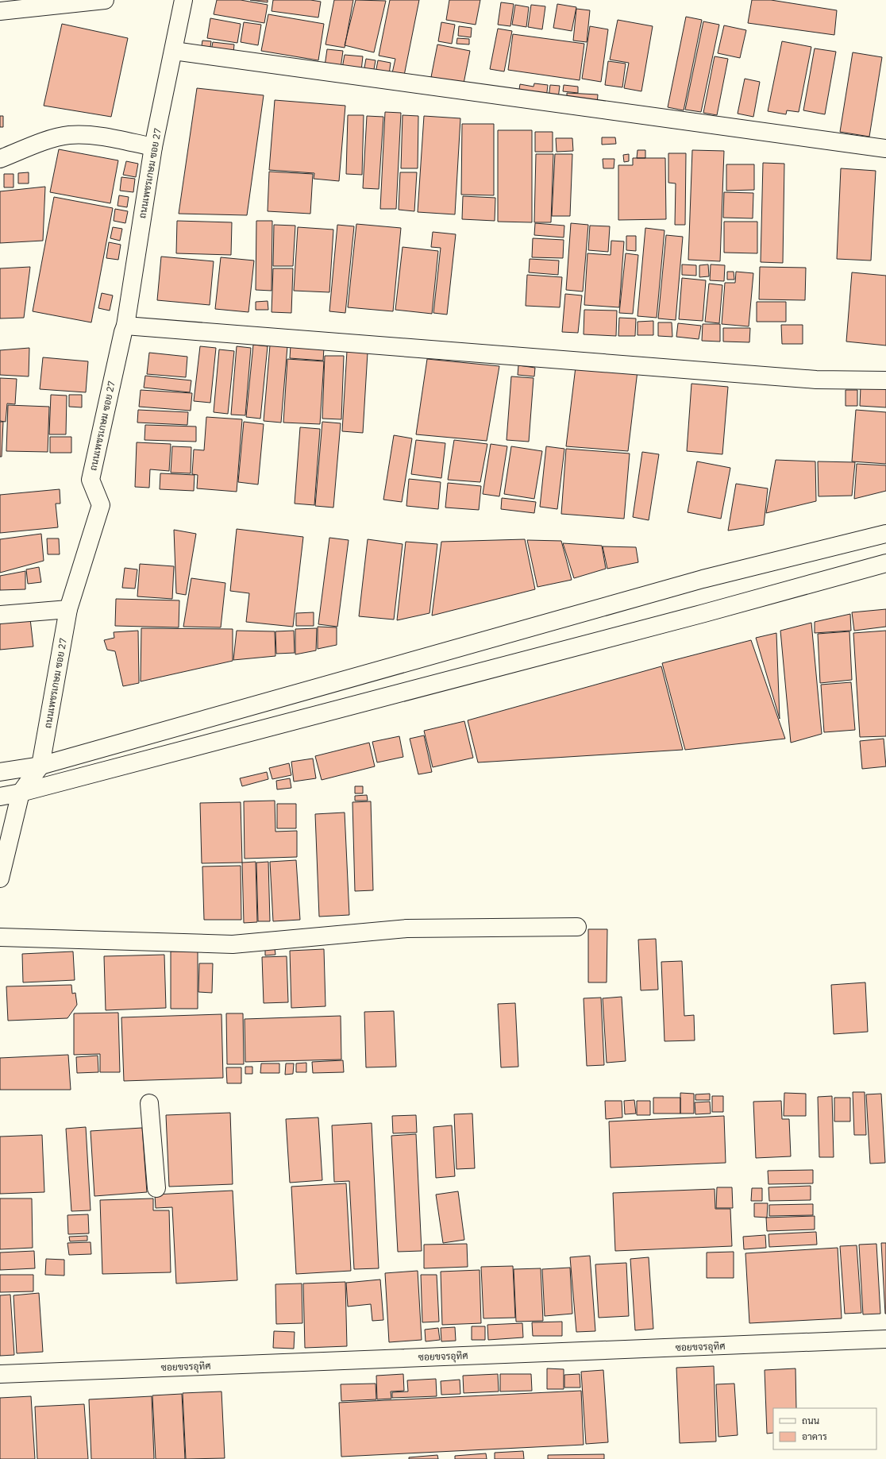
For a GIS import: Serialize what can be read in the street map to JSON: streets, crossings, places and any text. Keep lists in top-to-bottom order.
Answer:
{
  "streets": {
    "street": ["ถนนเพชรเกษม ซอย 27", "ซอยขจรอุทิศ"]
  },
  "legend": ["ถนน", "อาคาร"]
}
